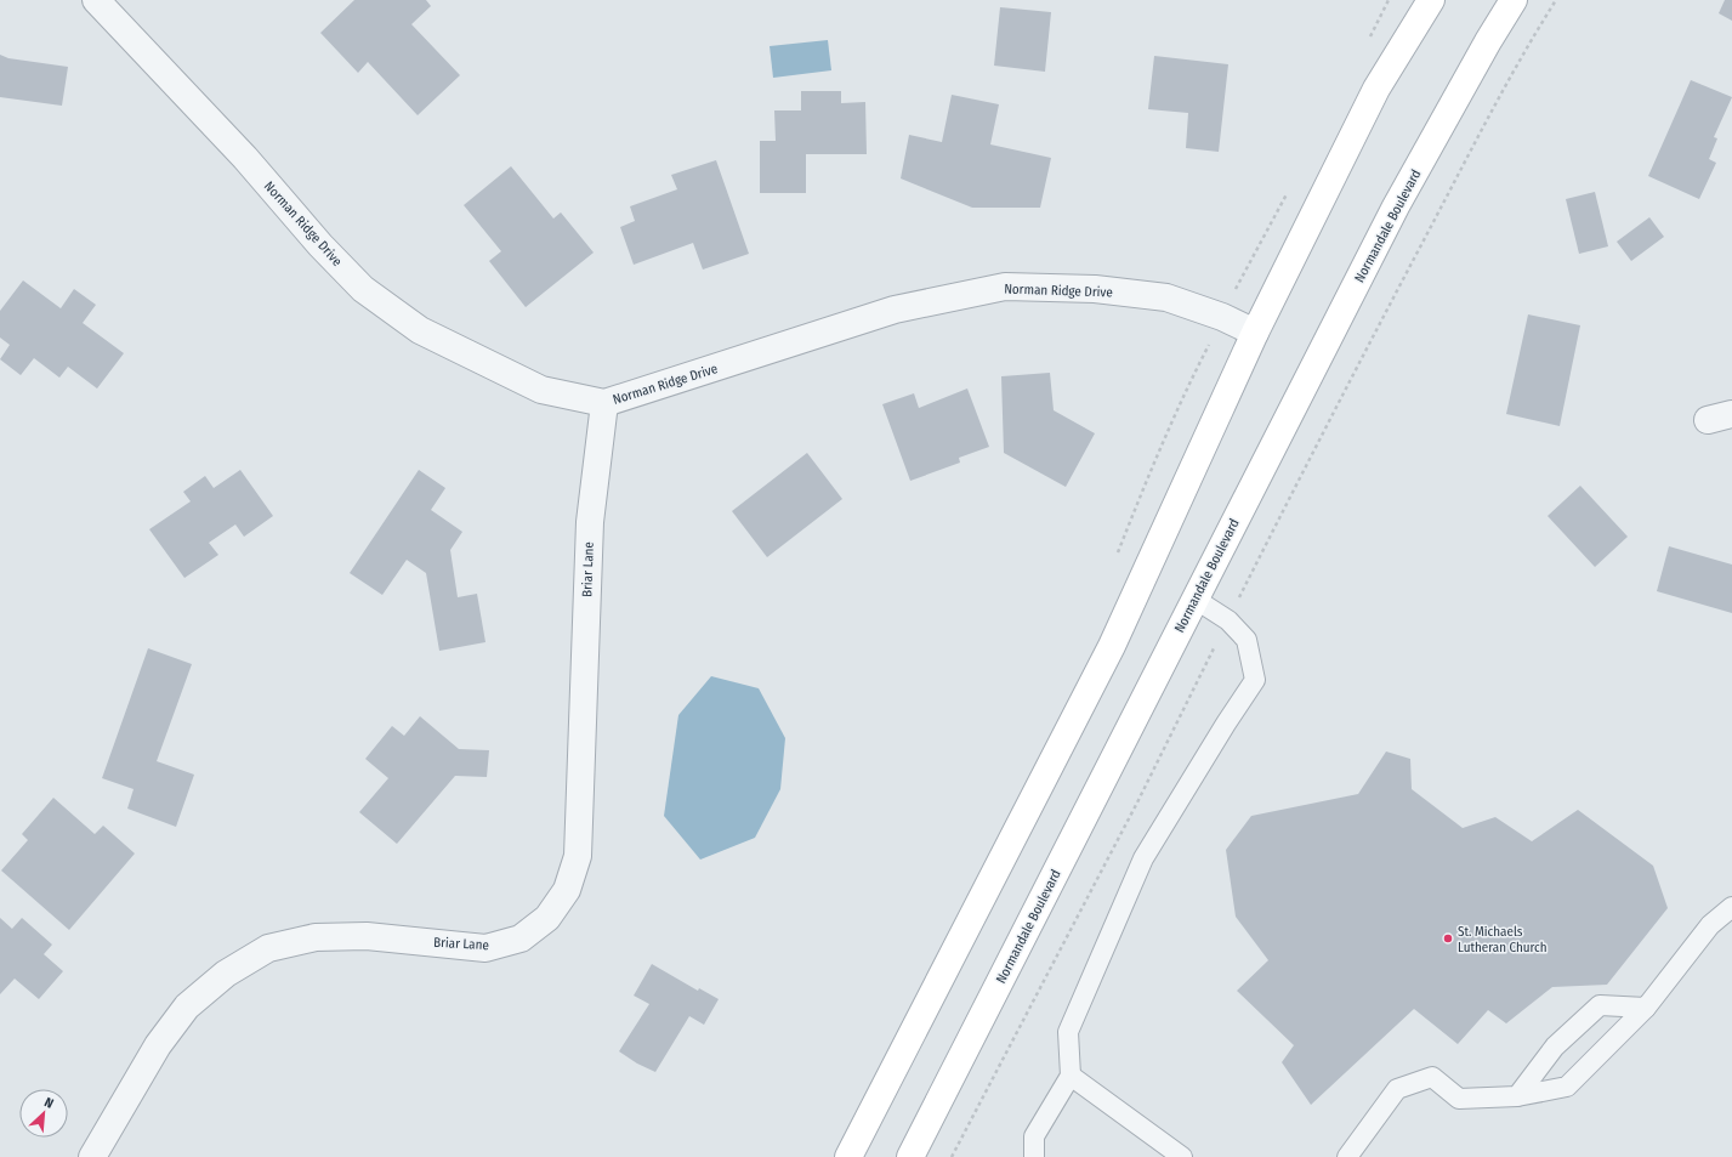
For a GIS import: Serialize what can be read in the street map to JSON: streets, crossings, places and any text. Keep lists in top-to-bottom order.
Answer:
{
  "streets": {
    "main road": ["Normandale Boulevard"],
    "street": ["Norman Ridge Drive", "Briar Lane"]
  },
  "crossings": [
    ["Norman Ridge Drive", "Briar Lane"]
  ],
  "places": ["St. Michaels Lutheran Church"],
  "north": "top right"
}
